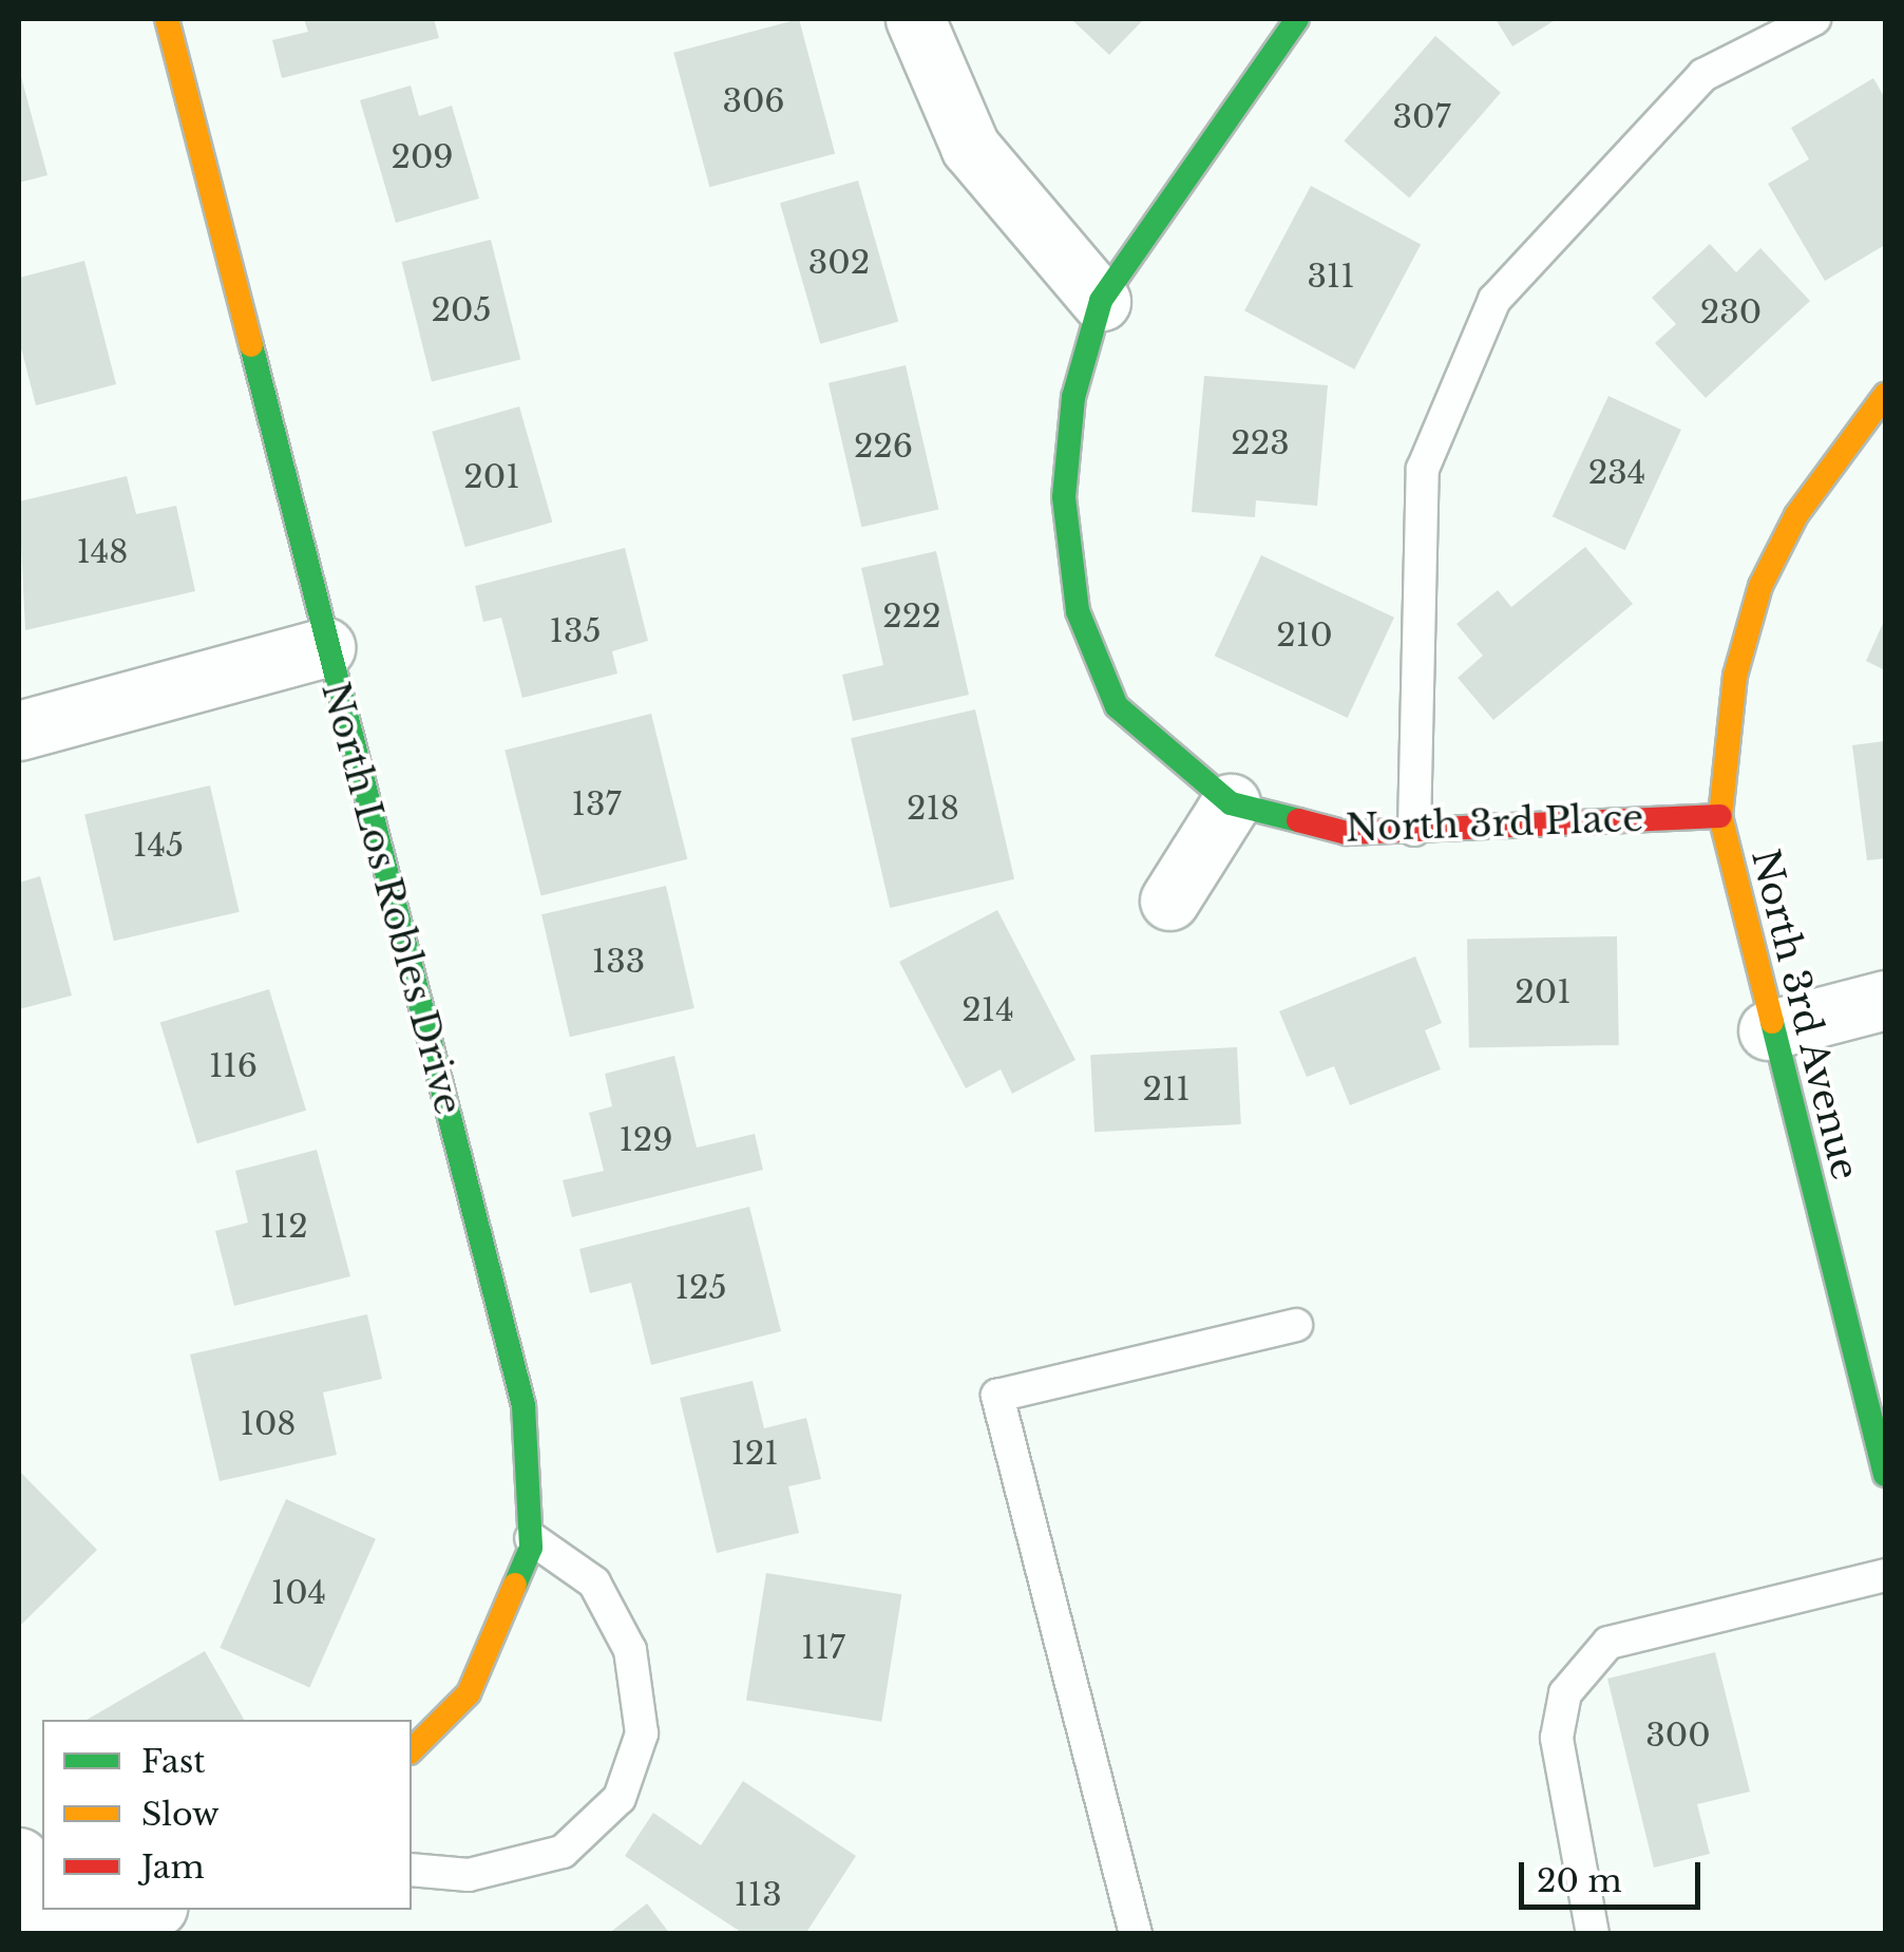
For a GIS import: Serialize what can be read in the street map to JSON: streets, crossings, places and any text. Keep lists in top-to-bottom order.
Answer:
{
  "streets": {
    "street": ["North 3rd Place", "North Los Robles Drive", "North 3rd Avenue"]
  },
  "crossings": [
    ["North 3rd Place", "North 3rd Avenue"]
  ],
  "house_numbers": [
    "306",
    "307",
    "209",
    "302",
    "311",
    "205",
    "230",
    "223",
    "226",
    "234",
    "201",
    "148",
    "222",
    "135",
    "210",
    "137",
    "218",
    "145",
    "133",
    "201",
    "214",
    "116",
    "211",
    "129",
    "112",
    "125",
    "108",
    "121",
    "104",
    "117",
    "300",
    "113"
  ],
  "legend": ["Fast", "Slow", "Jam"],
  "scale_bar": "20 m"
}
